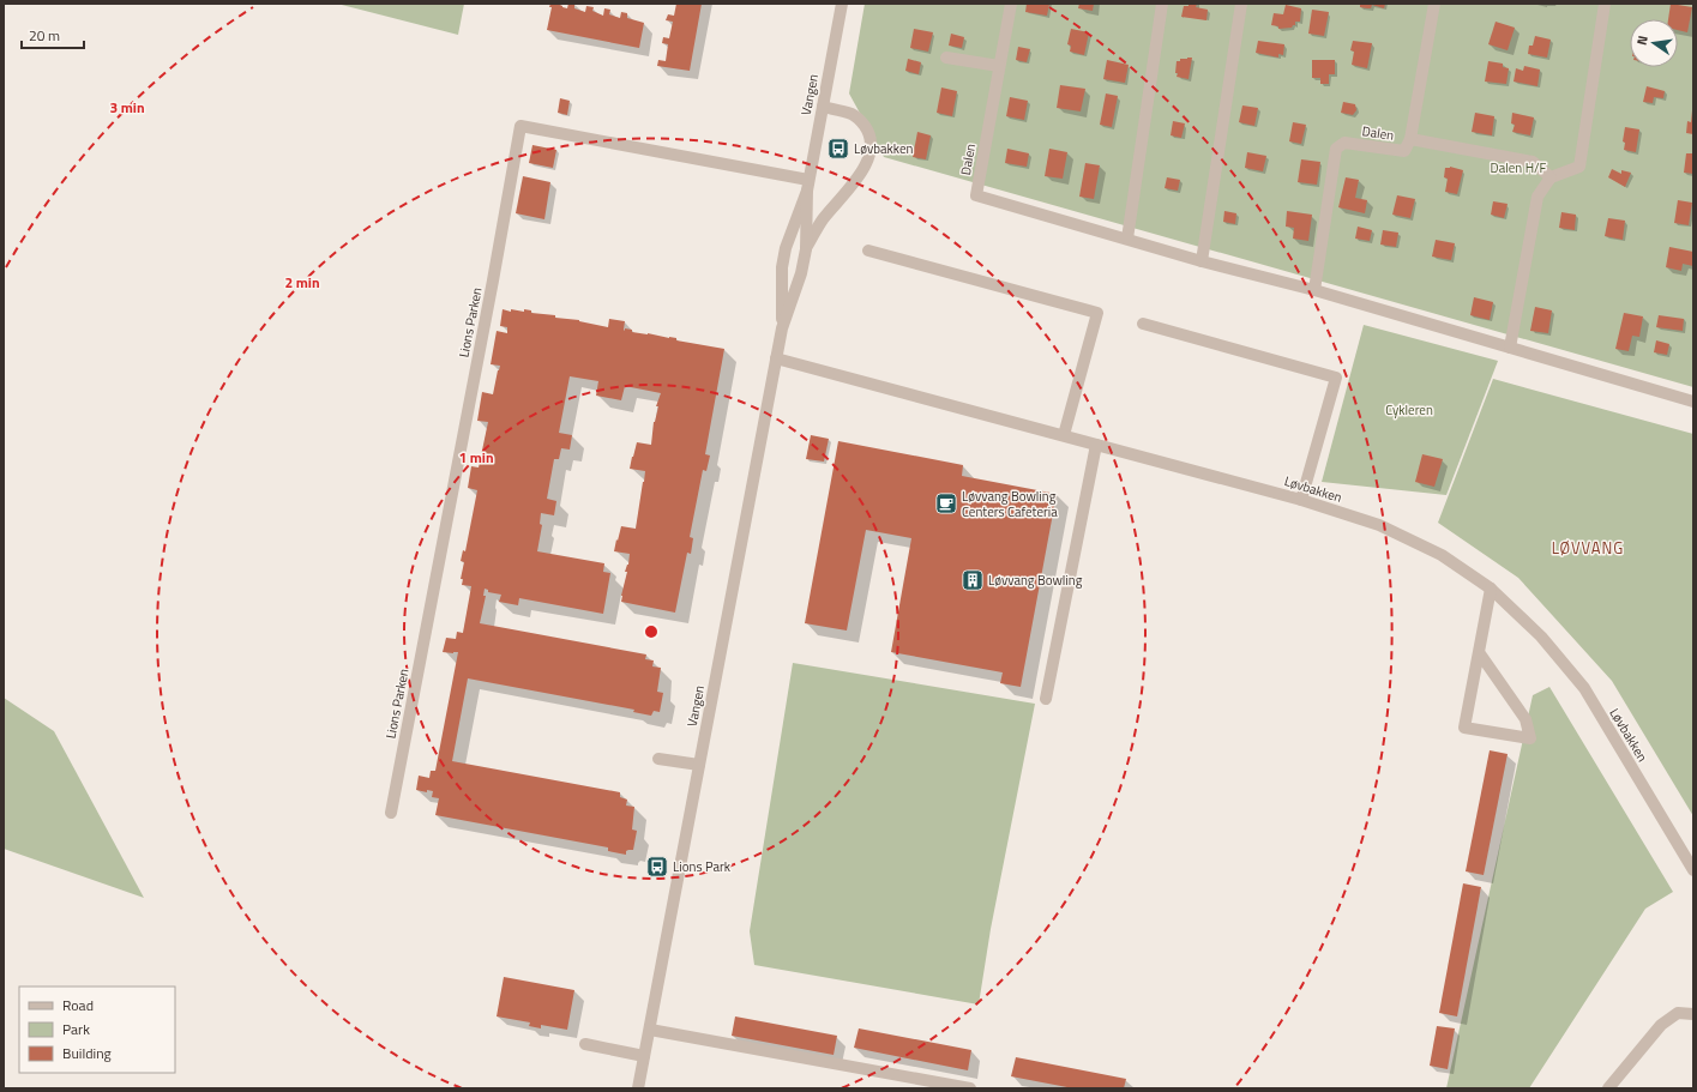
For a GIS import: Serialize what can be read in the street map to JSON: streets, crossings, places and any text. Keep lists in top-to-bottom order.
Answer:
{
  "streets": {
    "street": [
      "Vangen",
      "Dalen",
      "Lions Parken",
      "Løvbakken"
    ]
  },
  "crossings": [
    ["Vangen", "Lions Parken"],
    ["Vangen", "Løvbakken"]
  ],
  "districts": ["LØVVANG"],
  "parks": ["Dalen H/F", "Cykleren"],
  "places": {
    "bus stop": ["Løvbakken", "Lions Park"],
    "cafe": ["Løvvang Bowling Centers Cafeteria"],
    "building": ["Løvvang Bowling"]
  },
  "legend": ["Road", "Park", "Building"],
  "scale_bar": "20 m",
  "north": "left",
  "rings": ["3 min", "2 min", "1 min"]
}
